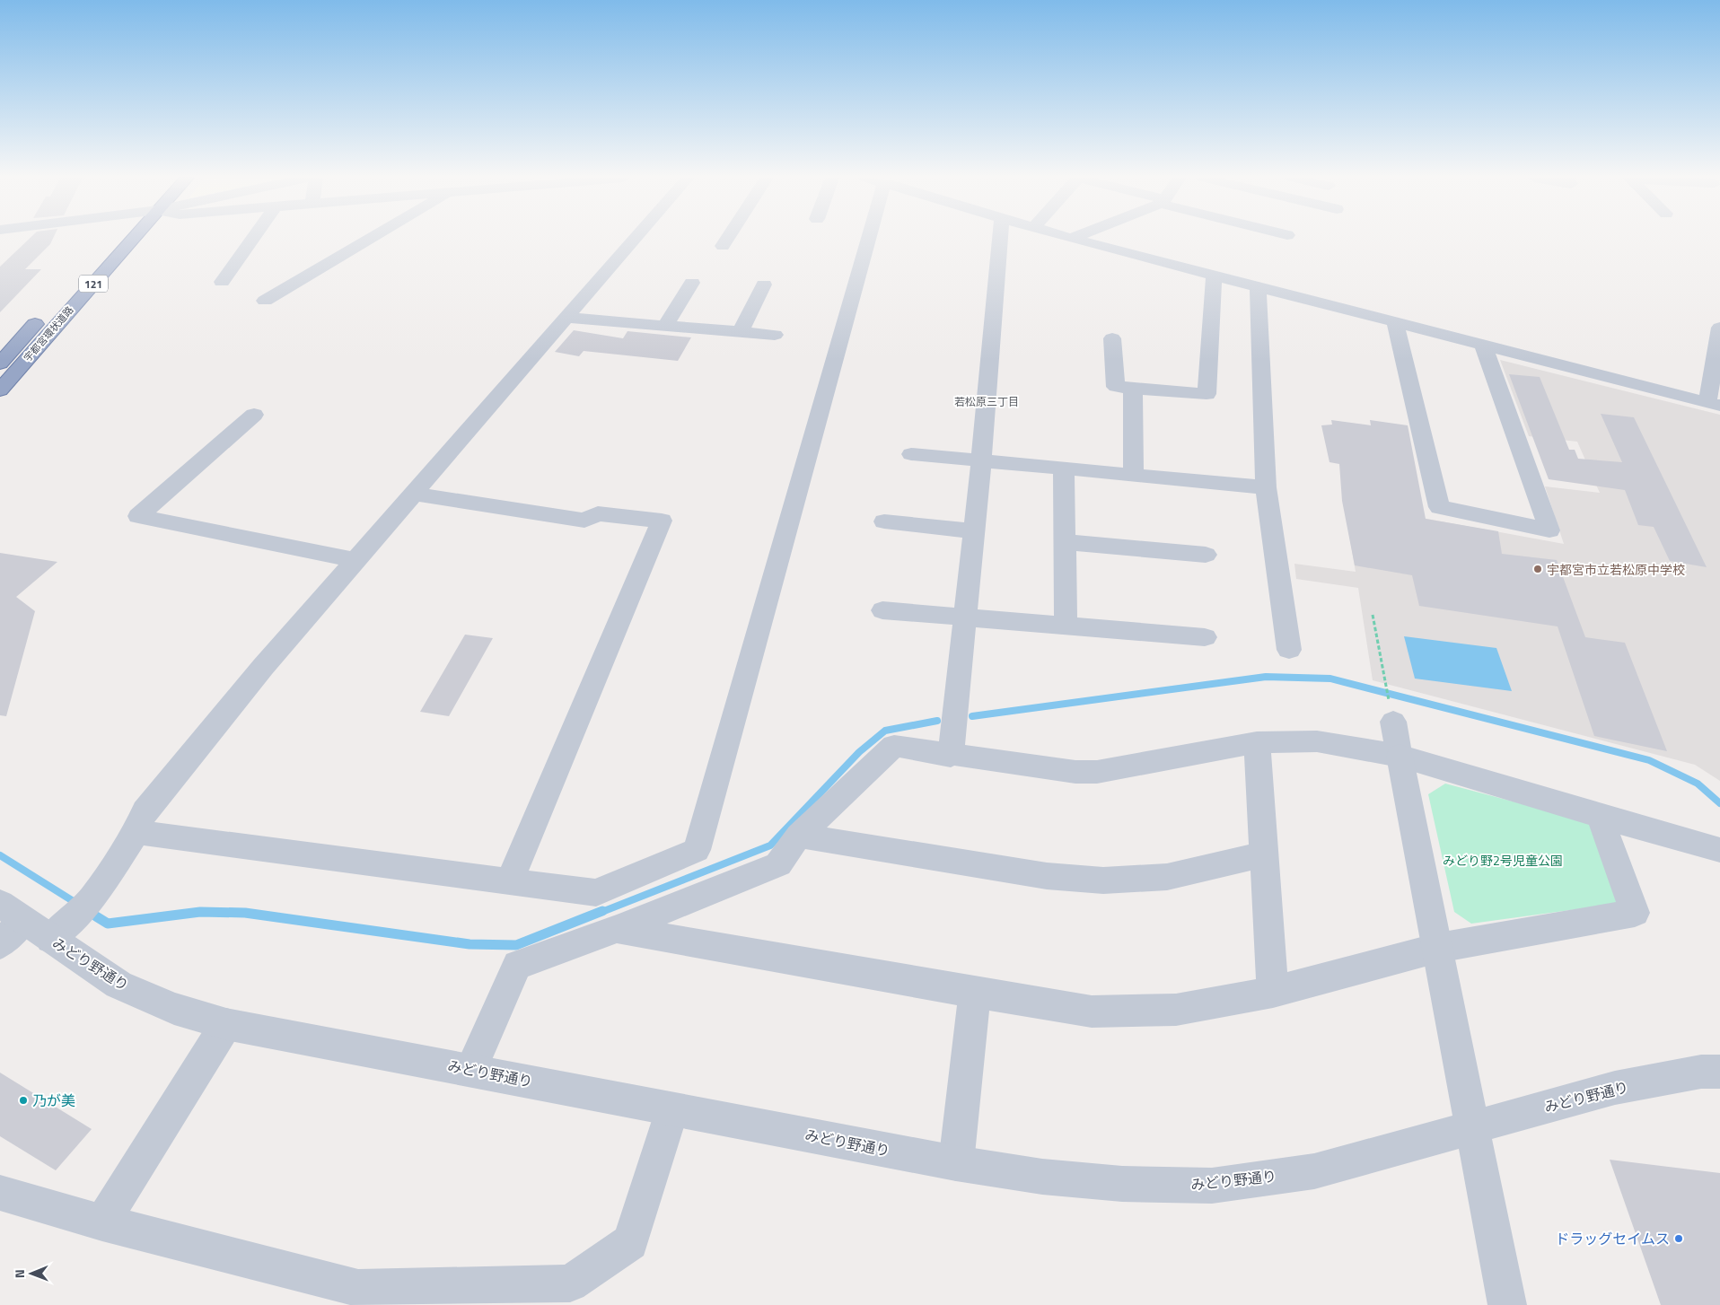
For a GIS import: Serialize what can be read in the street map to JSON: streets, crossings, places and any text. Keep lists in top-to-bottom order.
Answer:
{
  "streets": {
    "highway": ["121", "宇都宮環状道路"],
    "street": ["みどり野通り"]
  },
  "districts": ["若松原三丁目"],
  "parks": ["みどり野2号児童公園"],
  "places": ["宇都宮市立若松原中学校", "乃が美", "ドラッグセイムス"],
  "north": "left"
}
